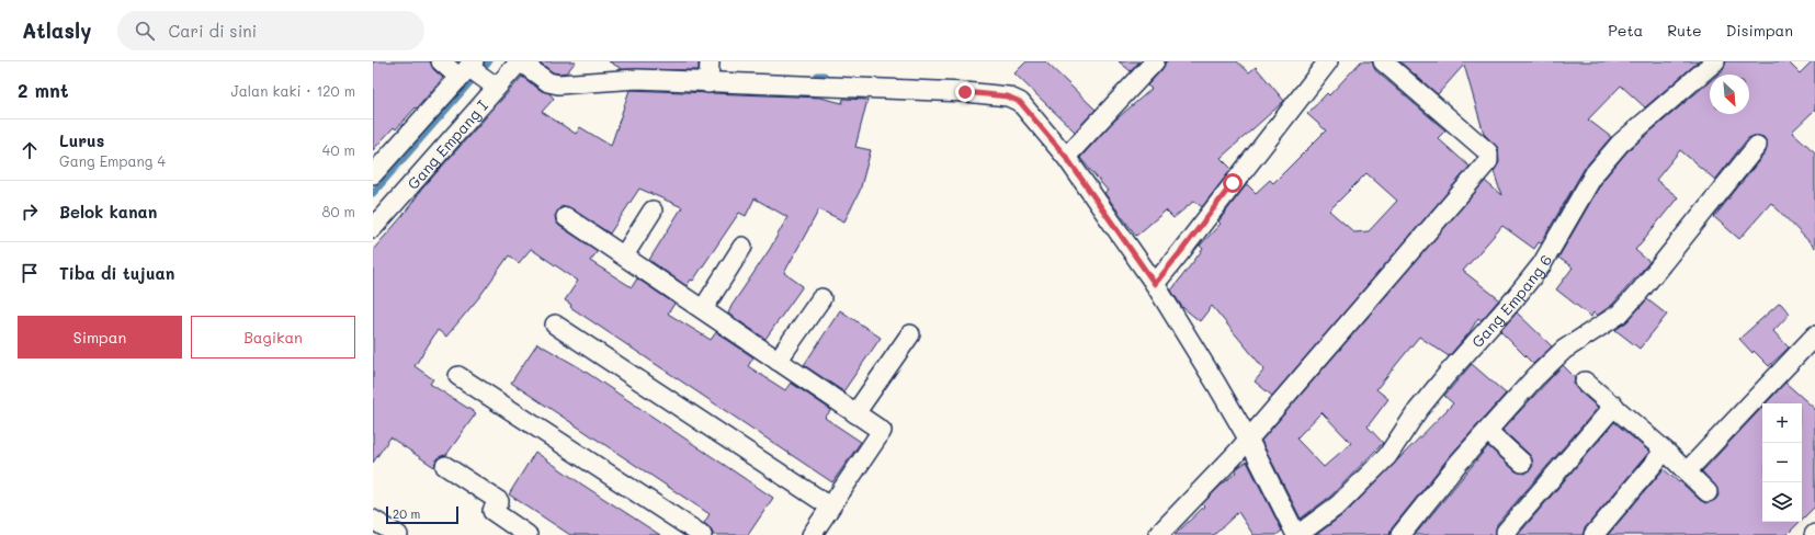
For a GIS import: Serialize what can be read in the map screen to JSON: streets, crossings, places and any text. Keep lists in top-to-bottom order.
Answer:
{
  "streets": {
    "street": ["Gang Empang I", "Gang Empang 6"]
  },
  "scale_bar": "20 m",
  "north": "bottom right",
  "page": {
    "header": "Atlasly",
    "search": "Cari di sini",
    "nav": ["Peta", "Rute", "Disimpan"],
    "heading": ["2 mnt", "Jalan kaki · 120 m"],
    "list": [
      ["Lurus", "Gang Empang 4", "40 m"],
      ["Belok kanan", "80 m"],
      "Tiba di tujuan"
    ],
    "buttons": ["Simpan", "Bagikan"],
    "map_buttons": ["+", "−"],
    "scale": "20 m"
  }
}
